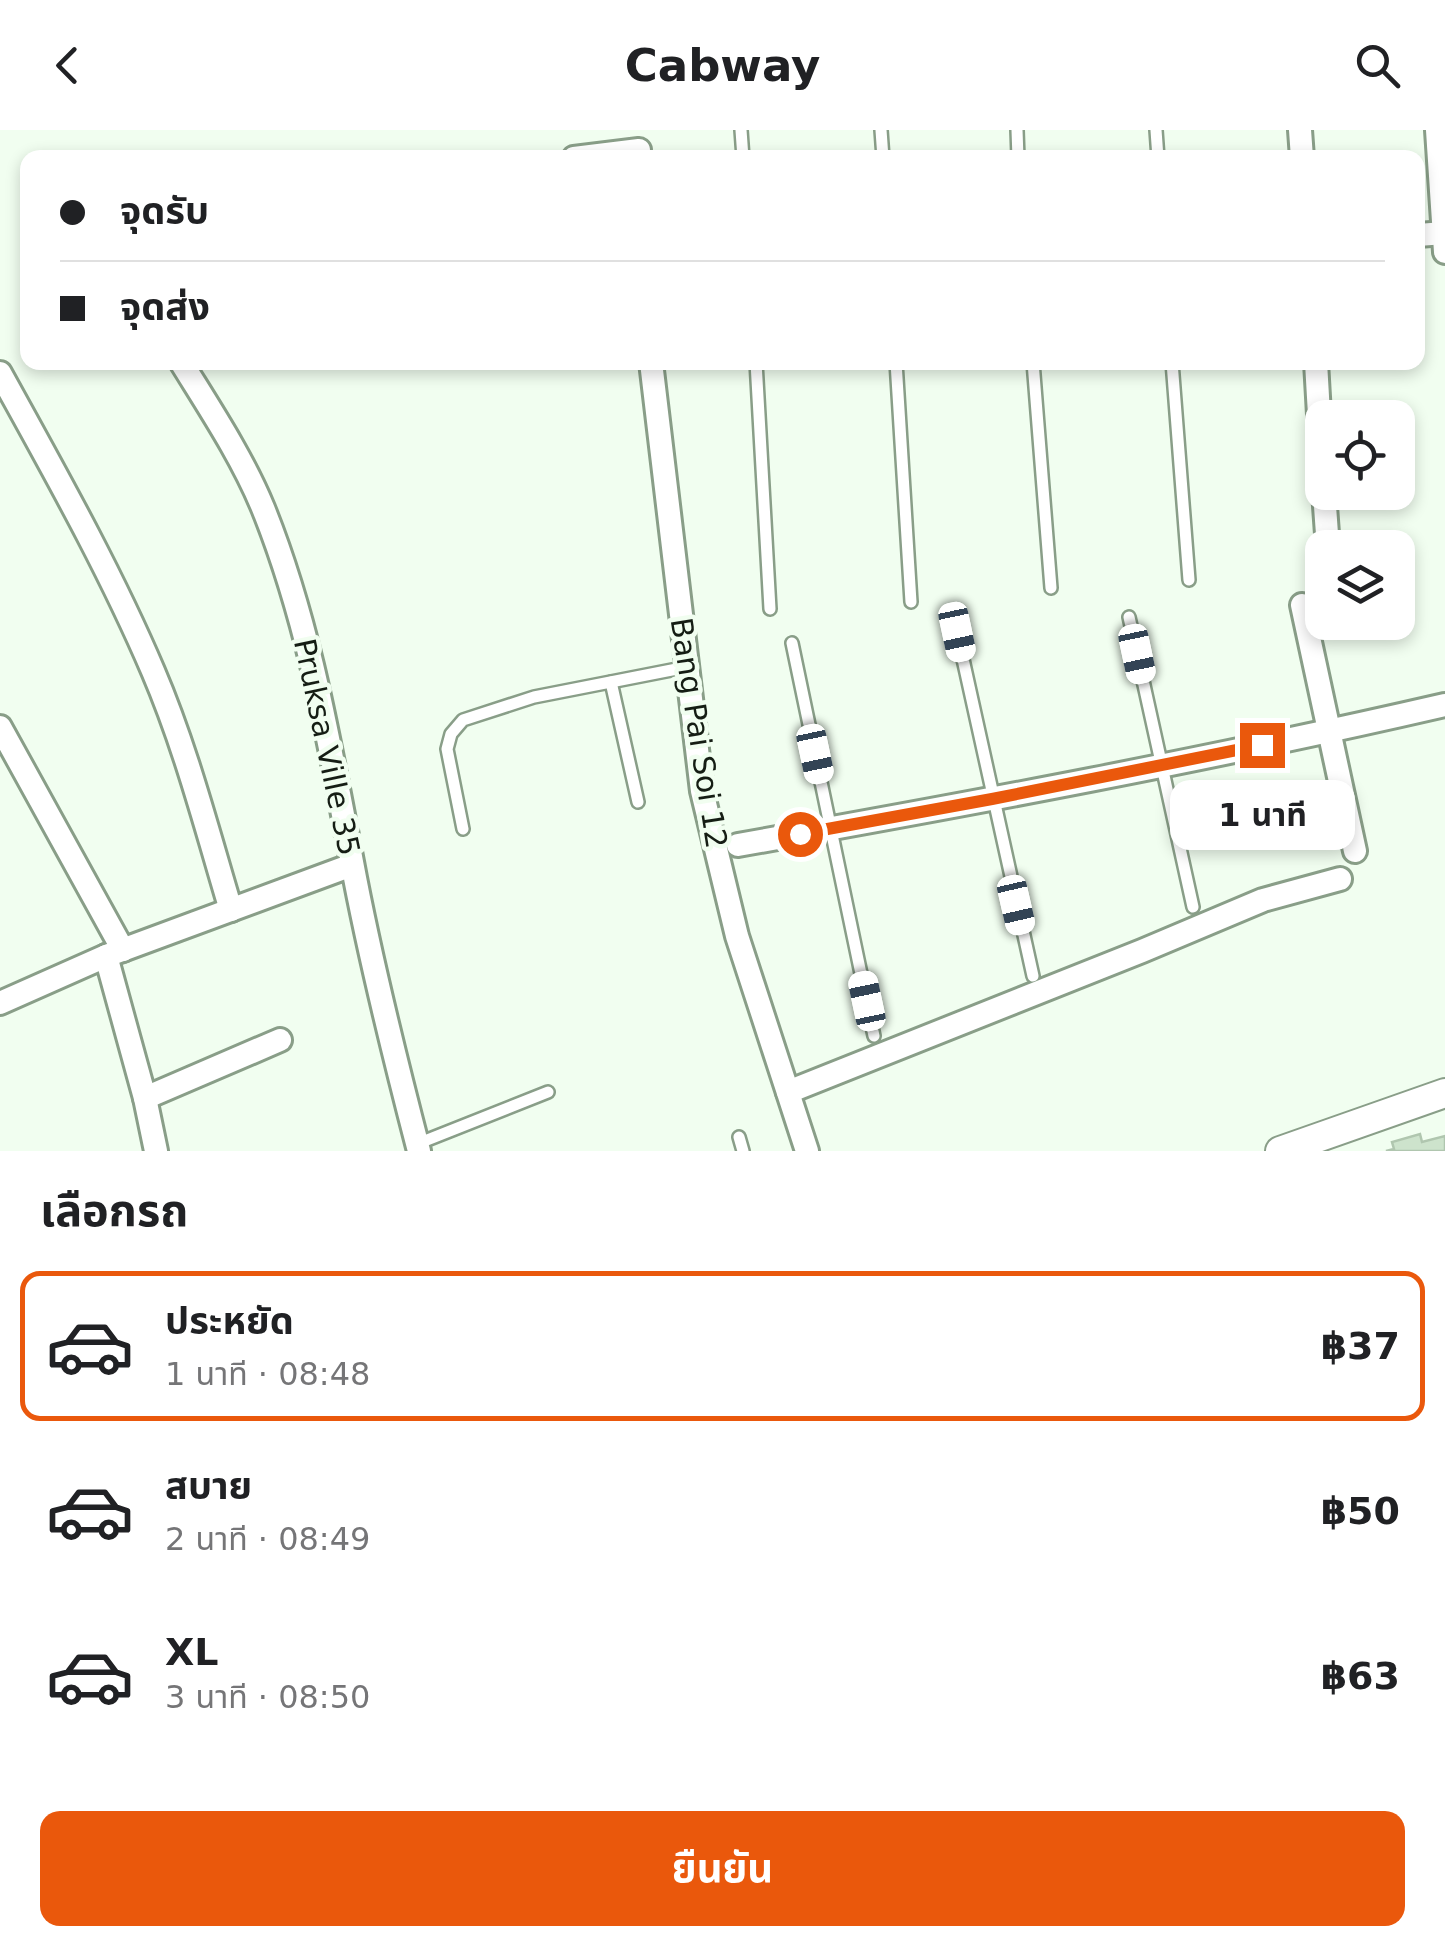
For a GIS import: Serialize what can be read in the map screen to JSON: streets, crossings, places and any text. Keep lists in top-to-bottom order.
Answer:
{
  "streets": {
    "street": ["Bang Pai Soi 12", "Pruksa Ville 35"]
  },
  "page": {
    "header": "Cabway",
    "banner": ["จุดรับ", "จุดส่ง"],
    "bubble": "1 นาที",
    "heading": "เลือกรถ",
    "list": [
      {
        "name": "ประหยัด",
        "note": "1 นาที · 08:48",
        "value": "฿37"
      },
      {
        "name": "สบาย",
        "note": "2 นาที · 08:49",
        "value": "฿50"
      },
      {
        "name": "XL",
        "note": "3 นาที · 08:50",
        "value": "฿63"
      }
    ],
    "buttons": "ยืนยัน"
  }
}
